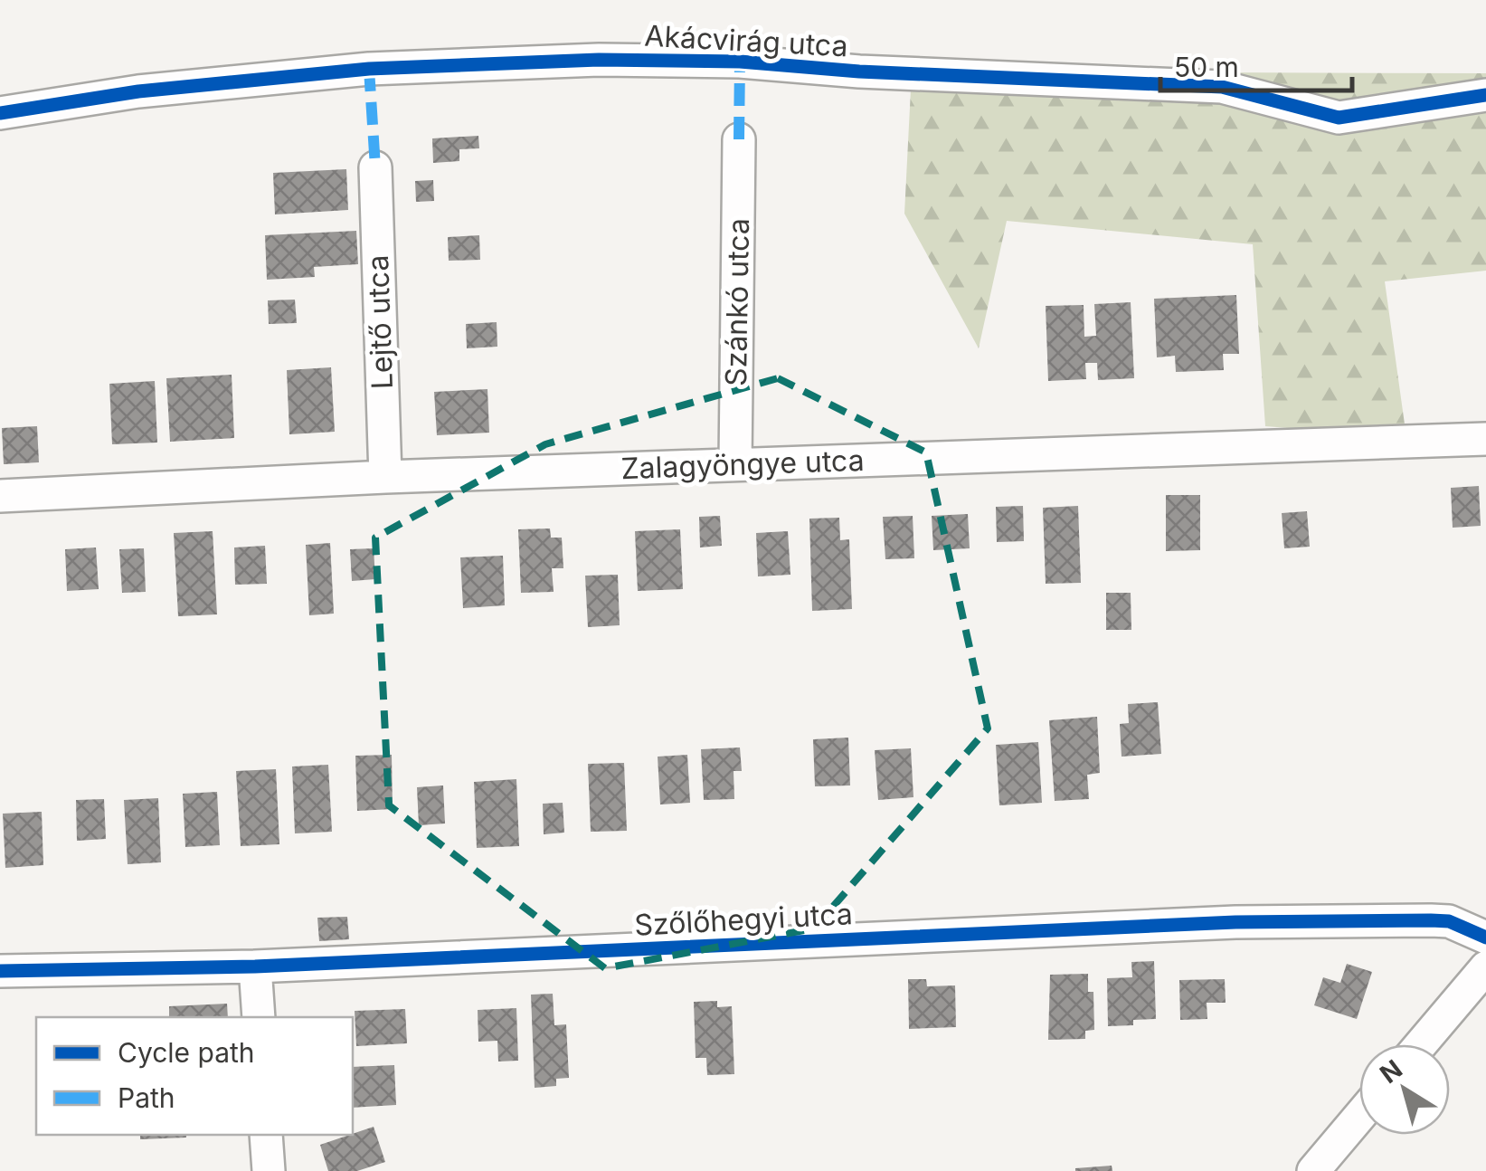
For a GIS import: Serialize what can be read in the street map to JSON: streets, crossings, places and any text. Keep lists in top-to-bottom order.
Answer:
{
  "streets": {
    "street": [
      "Akácvirág utca",
      "Szánkó utca",
      "Lejtő utca",
      "Zalagyöngye utca",
      "Szőlőhegyi utca"
    ]
  },
  "crossings": [
    ["Szánkó utca", "Zalagyöngye utca"],
    ["Lejtő utca", "Zalagyöngye utca"]
  ],
  "legend": ["Cycle path", "Path"],
  "scale_bar": "50 m",
  "north": "top left"
}
